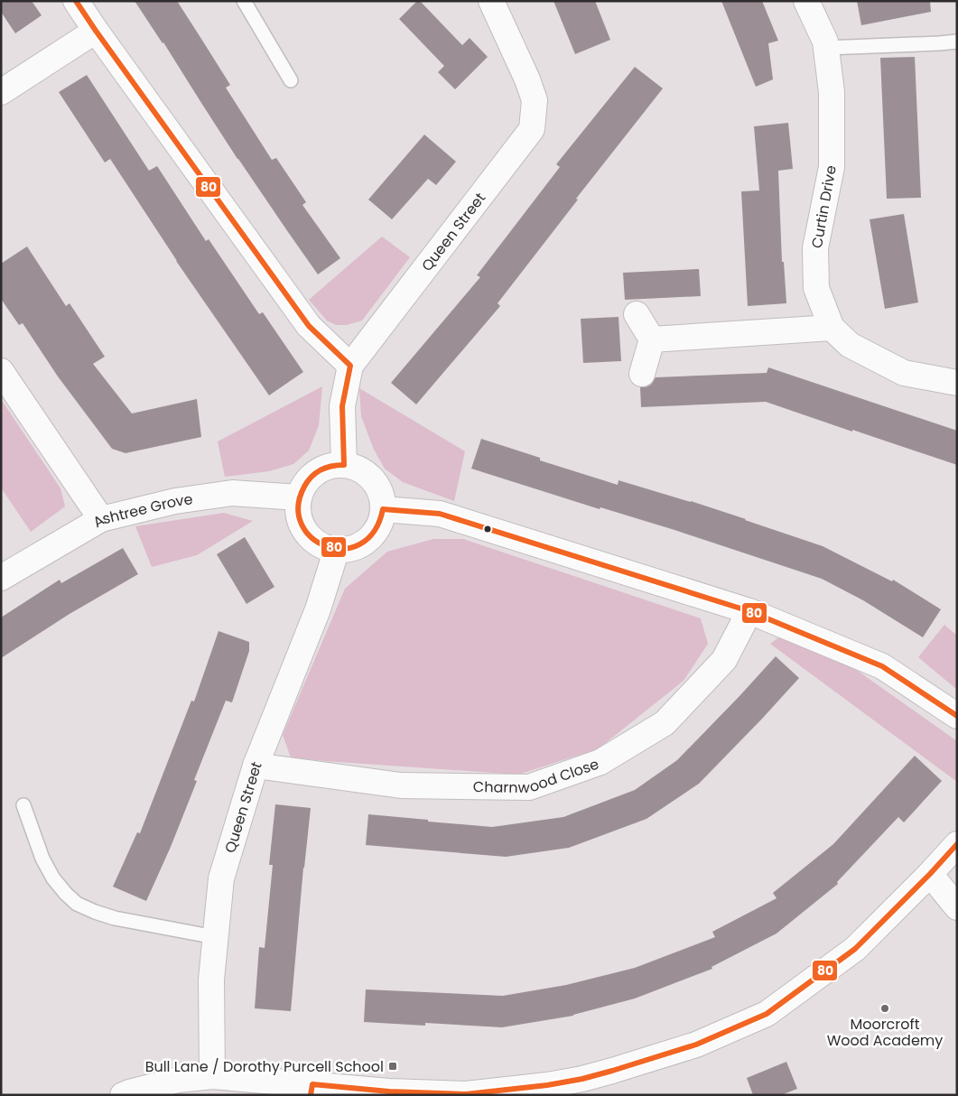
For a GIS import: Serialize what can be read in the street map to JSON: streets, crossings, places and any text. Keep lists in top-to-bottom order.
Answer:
{
  "streets": {
    "street": [
      "Curtin Drive",
      "Queen Street",
      "Ashtree Grove",
      "Charnwood Close"
    ]
  },
  "crossings": [
    ["Queen Street", "Ashtree Grove"],
    ["Queen Street", "Charnwood Close"]
  ],
  "places": {
    "other": ["Moorcroft Wood Academy"],
    "transit": ["Bull Lane / Dorothy Purcell School"]
  },
  "lines": ["transit line 80"]
}
